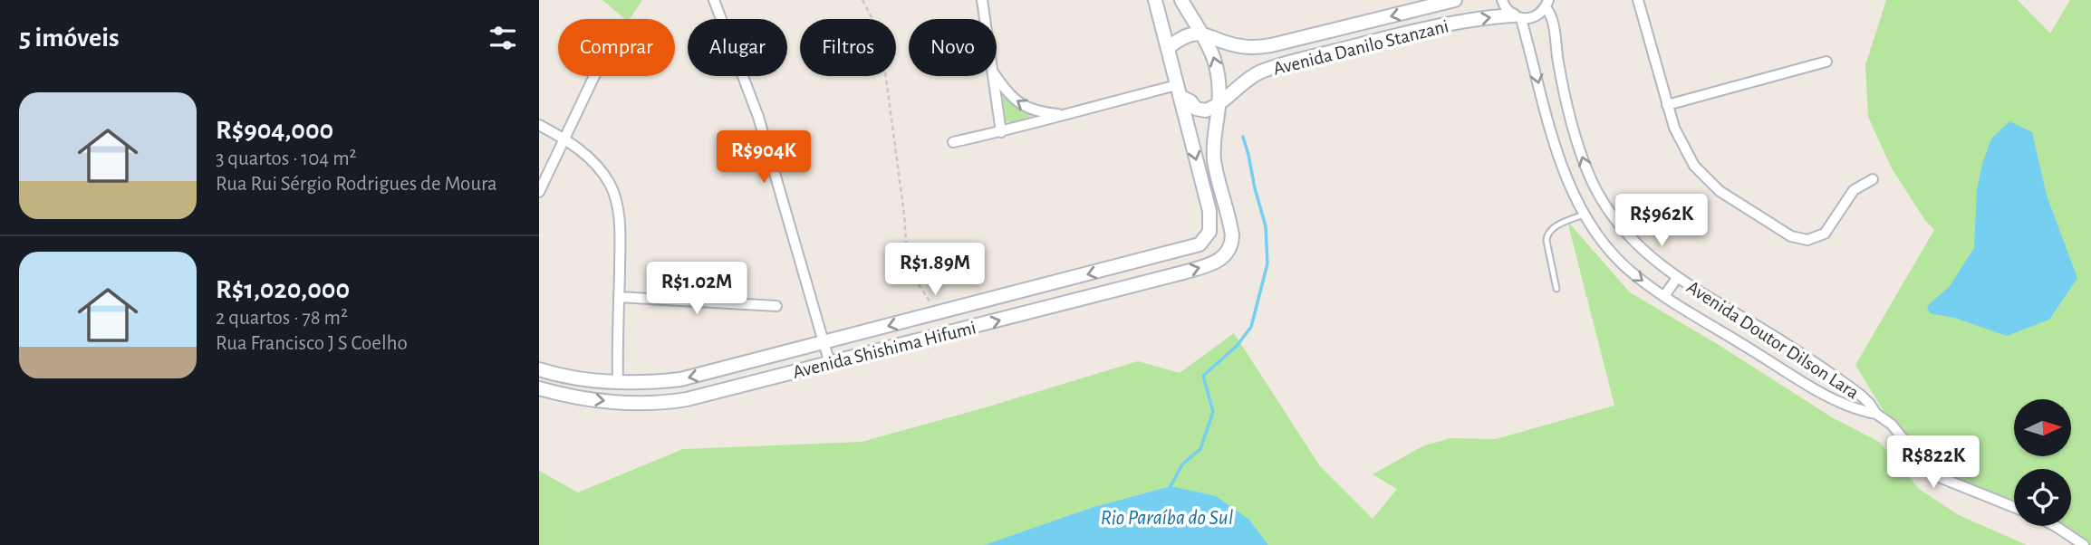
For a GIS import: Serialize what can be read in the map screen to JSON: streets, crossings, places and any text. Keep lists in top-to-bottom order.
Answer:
{
  "streets": {
    "street": ["Avenida Danilo Stanzani", "Avenida Doutor Dilson Lara", "Avenida Shishima Hifumi"]
  },
  "crossings": [
    ["Avenida Danilo Stanzani", "Avenida Doutor Dilson Lara"],
    ["Avenida Danilo Stanzani", "Avenida Shishima Hifumi"]
  ],
  "water": ["Rio Paraíba do Sul"],
  "north": "right",
  "page": {
    "heading": "5 imóveis",
    "chip": [
      "Comprar",
      "Alugar",
      "Filtros",
      "Novo"
    ],
    "list": [
      {
        "name": "R$904,000",
        "note": "3 quartos · 104 m² · Rua Rui Sérgio Rodrigues de Moura"
      },
      {
        "name": "R$1,020,000",
        "note": "2 quartos · 78 m² · Rua Francisco J S Coelho"
      }
    ],
    "price": [
      "R$904K",
      "R$962K",
      "R$1.89M",
      "R$1.02M",
      "R$822K"
    ]
  }
}
